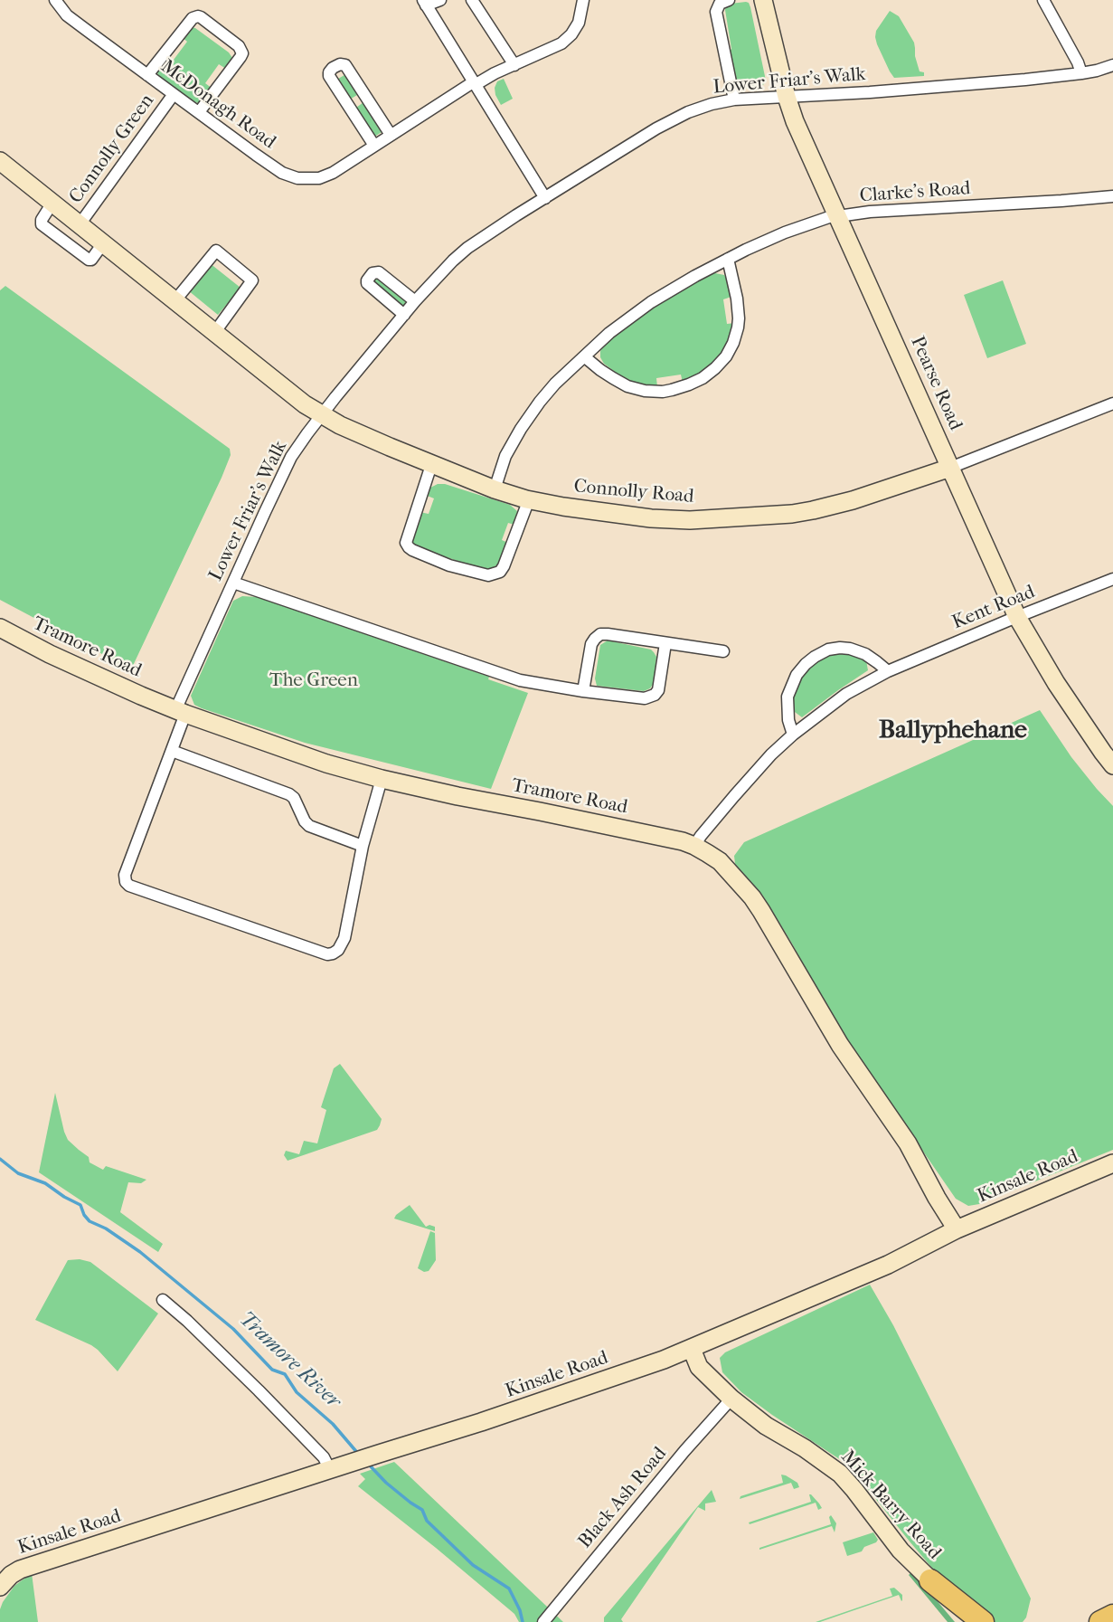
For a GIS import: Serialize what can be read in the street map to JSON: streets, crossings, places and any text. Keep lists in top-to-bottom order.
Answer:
{
  "streets": {
    "street": [
      "Lower Friar's Walk",
      "McDonagh Road",
      "Connolly Green",
      "Clarke's Road",
      "Pearse Road",
      "Connolly Road",
      "Kent Road",
      "Tramore Road",
      "Kinsale Road",
      "Black Ash Road",
      "Mick Barry Road"
    ]
  },
  "crossings": [
    ["Lower Friar's Walk", "Pearse Road"],
    ["Lower Friar's Walk", "Connolly Road"],
    ["Lower Friar's Walk", "Tramore Road"],
    ["McDonagh Road", "Connolly Green"],
    ["Connolly Green", "Connolly Road"],
    ["Clarke's Road", "Pearse Road"],
    ["Clarke's Road", "Connolly Road"],
    ["Pearse Road", "Connolly Road"],
    ["Pearse Road", "Kent Road"],
    ["Kent Road", "Tramore Road"],
    ["Tramore Road", "Kinsale Road"],
    ["Kinsale Road", "Mick Barry Road"],
    ["Black Ash Road", "Mick Barry Road"]
  ],
  "districts": ["Ballyphehane"],
  "water": ["Tramore River"],
  "parks": ["The Green"]
}
